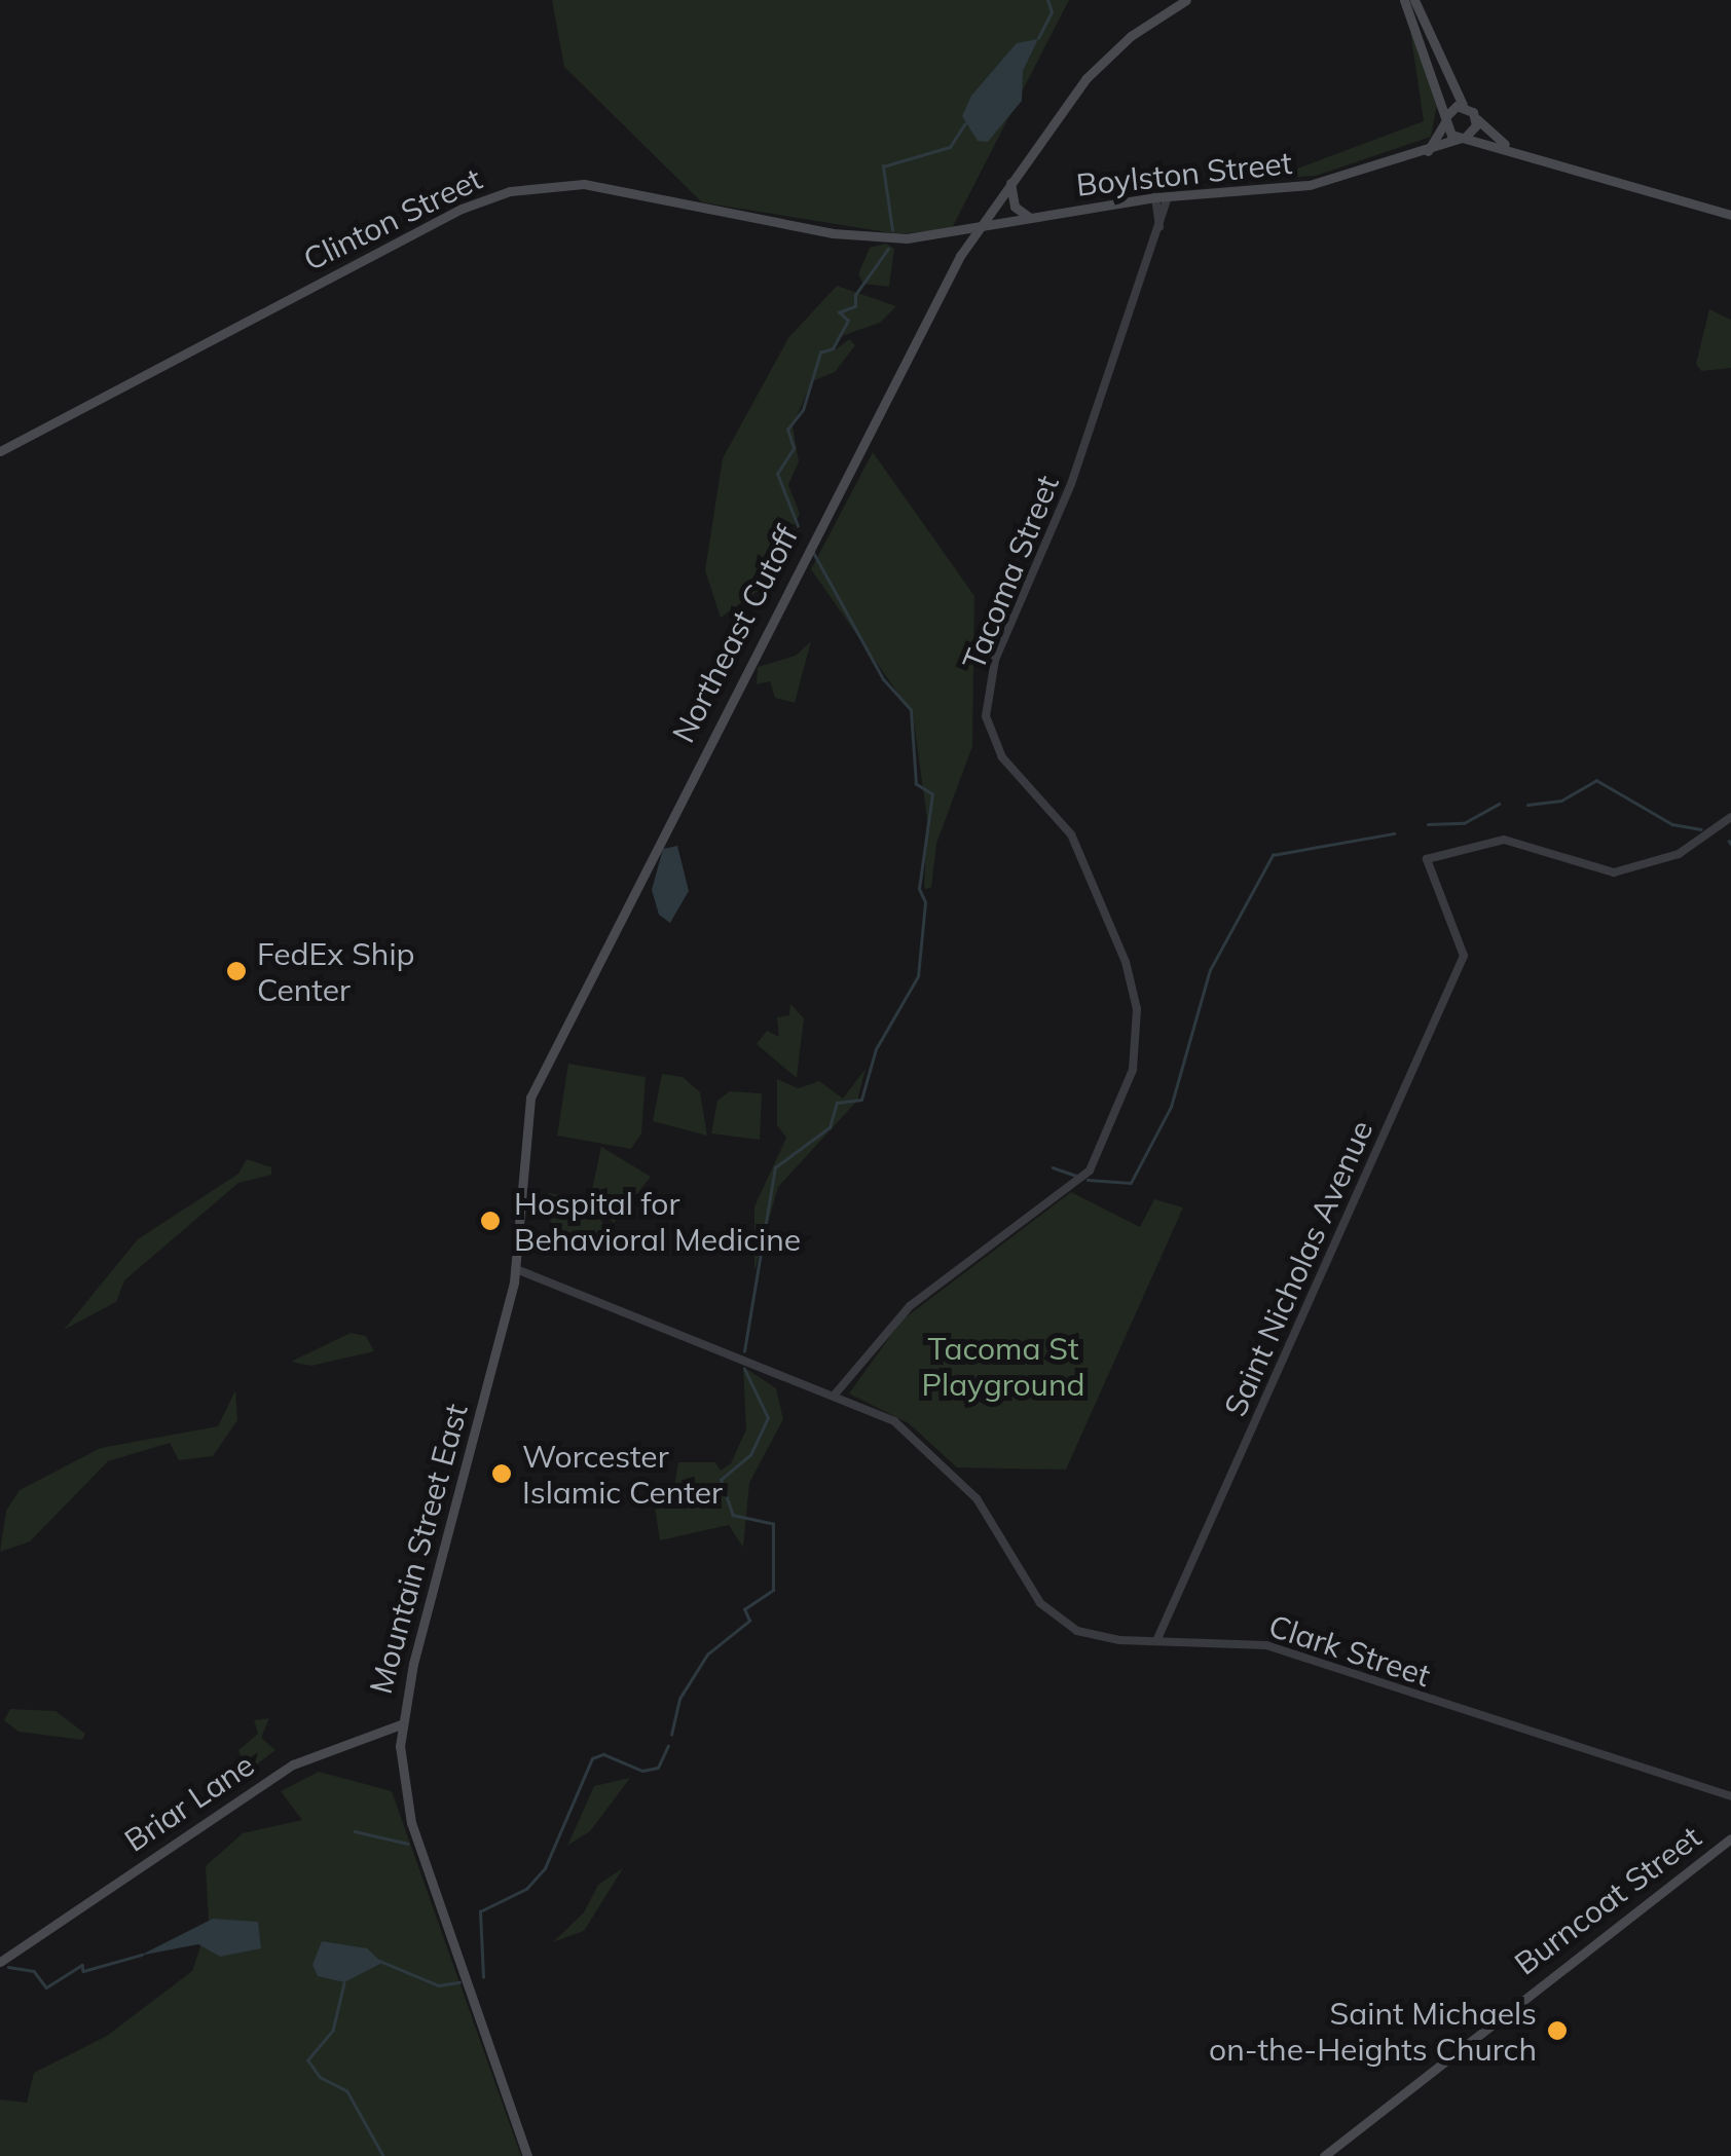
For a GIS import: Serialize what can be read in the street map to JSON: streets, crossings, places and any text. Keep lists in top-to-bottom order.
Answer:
{
  "streets": {
    "main road": [
      "Boylston Street",
      "Clinton Street",
      "Northeast Cutoff",
      "Mountain Street East",
      "Briar Lane",
      "Burncoat Street"
    ],
    "street": ["Tacoma Street", "Saint Nicholas Avenue", "Clark Street"]
  },
  "crossings": [
    ["Boylston Street", "Clinton Street"],
    ["Boylston Street", "Tacoma Street"],
    ["Boylston Street", "Northeast Cutoff"],
    ["Tacoma Street", "Clark Street"],
    ["Northeast Cutoff", "Mountain Street East"],
    ["Saint Nicholas Avenue", "Clark Street"],
    ["Mountain Street East", "Clark Street"],
    ["Mountain Street East", "Briar Lane"]
  ],
  "parks": ["Tacoma St Playground"],
  "places": [
    "FedEx Ship Center",
    "Hospital for Behavioral Medicine",
    "Worcester Islamic Center",
    "Saint Michaels on-the-Heights Church"
  ]
}
